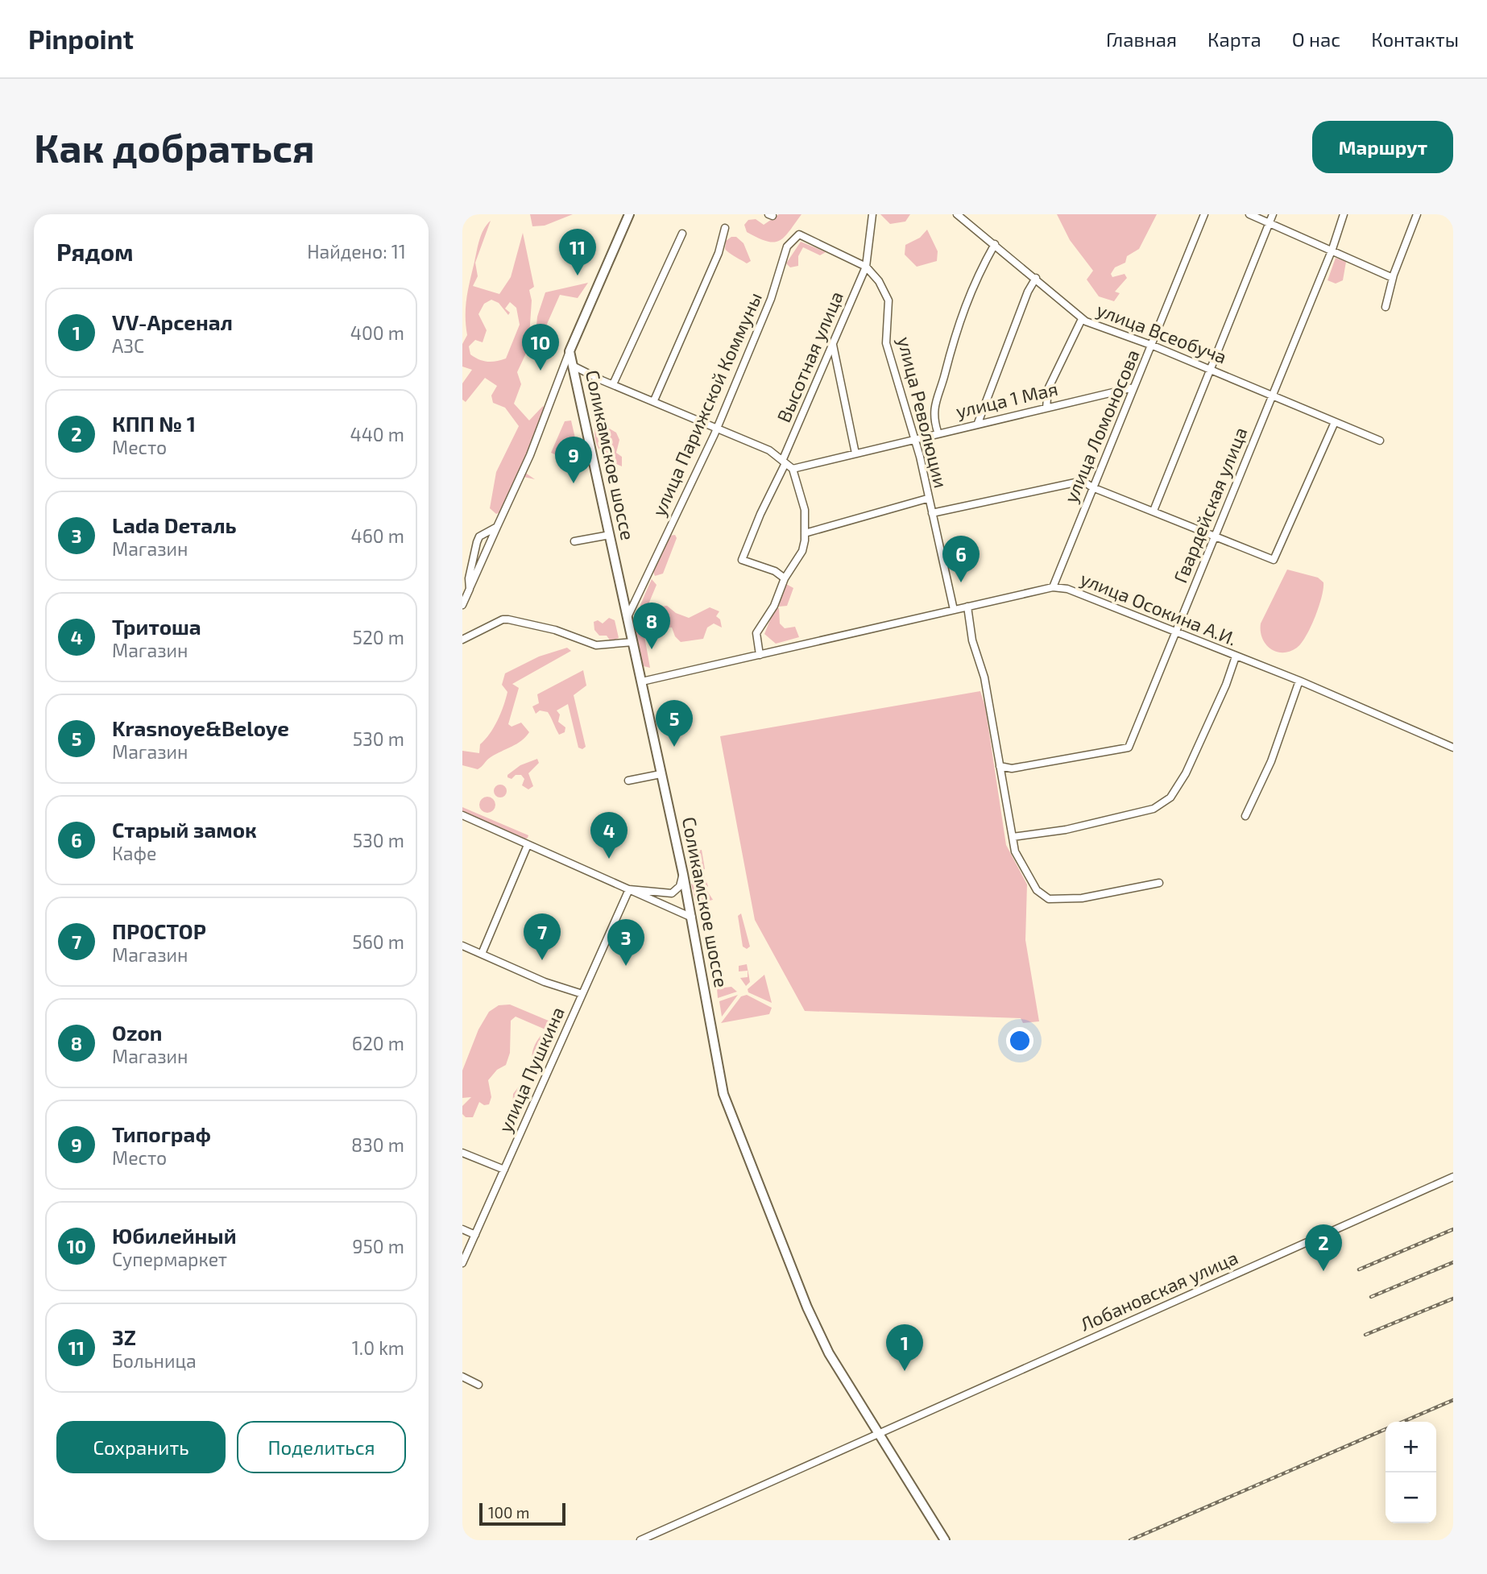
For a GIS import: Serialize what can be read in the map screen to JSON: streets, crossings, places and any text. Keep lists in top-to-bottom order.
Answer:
{
  "streets": {
    "highway": ["Соликамское шоссе"],
    "street": [
      "улица Всеобуча",
      "Высотная улица",
      "улица 1 Мая",
      "улица Парижской Коммуны",
      "улица Революции",
      "улица Ломоносова",
      "Гвардейская улица",
      "улица Осокина А.И.",
      "улица Пушкина",
      "Лобановская улица"
    ]
  },
  "crossings": [
    ["улица Всеобуча", "улица Ломоносова"],
    ["улица Всеобуча", "Гвардейская улица"],
    ["Высотная улица", "улица Революции"],
    ["улица 1 Мая", "улица Революции"],
    ["улица 1 Мая", "улица Ломоносова"],
    ["улица Парижской Коммуны", "улица Революции"],
    ["улица Парижской Коммуны", "Соликамское шоссе"],
    ["улица Революции", "улица Осокина А.И."],
    ["улица Ломоносова", "улица Осокина А.И."],
    ["Соликамское шоссе", "улица Осокина А.И."],
    ["Соликамское шоссе", "Лобановская улица"],
    ["Гвардейская улица", "улица Осокина А.И."]
  ],
  "scale_bar": "100 m",
  "page": {
    "header": "Pinpoint",
    "nav": [
      "Главная",
      "Карта",
      "О нас",
      "Контакты"
    ],
    "buttons": [
      "Маршрут",
      ["Сохранить", "Поделиться"]
    ],
    "title": "Как добраться",
    "heading": ["Рядом", "Найдено: 11"],
    "pins": [
      "11",
      "10",
      "9",
      "6",
      "8",
      "5",
      "4",
      "7",
      "3",
      "2",
      "1"
    ],
    "list": [
      {
        "mark": "1",
        "name": "VV-Арсенал",
        "note": "АЗС",
        "value": "400 m"
      },
      {
        "mark": "2",
        "name": "КПП № 1",
        "note": "Место",
        "value": "440 m"
      },
      {
        "mark": "3",
        "name": "Lada Dеталь",
        "note": "Магазин",
        "value": "460 m"
      },
      {
        "mark": "4",
        "name": "Тритоша",
        "note": "Магазин",
        "value": "520 m"
      },
      {
        "mark": "5",
        "name": "Krasnoye&Beloye",
        "note": "Магазин",
        "value": "530 m"
      },
      {
        "mark": "6",
        "name": "Старый замок",
        "note": "Кафе",
        "value": "530 m"
      },
      {
        "mark": "7",
        "name": "ПРОСТОР",
        "note": "Магазин",
        "value": "560 m"
      },
      {
        "mark": "8",
        "name": "Ozon",
        "note": "Магазин",
        "value": "620 m"
      },
      {
        "mark": "9",
        "name": "Типограф",
        "note": "Место",
        "value": "830 m"
      },
      {
        "mark": "10",
        "name": "Юбилейный",
        "note": "Супермаркет",
        "value": "950 m"
      },
      {
        "mark": "11",
        "name": "3Z",
        "note": "Больница",
        "value": "1.0 km"
      }
    ],
    "map_buttons": ["+", "−"],
    "scale": "100 m"
  }
}
